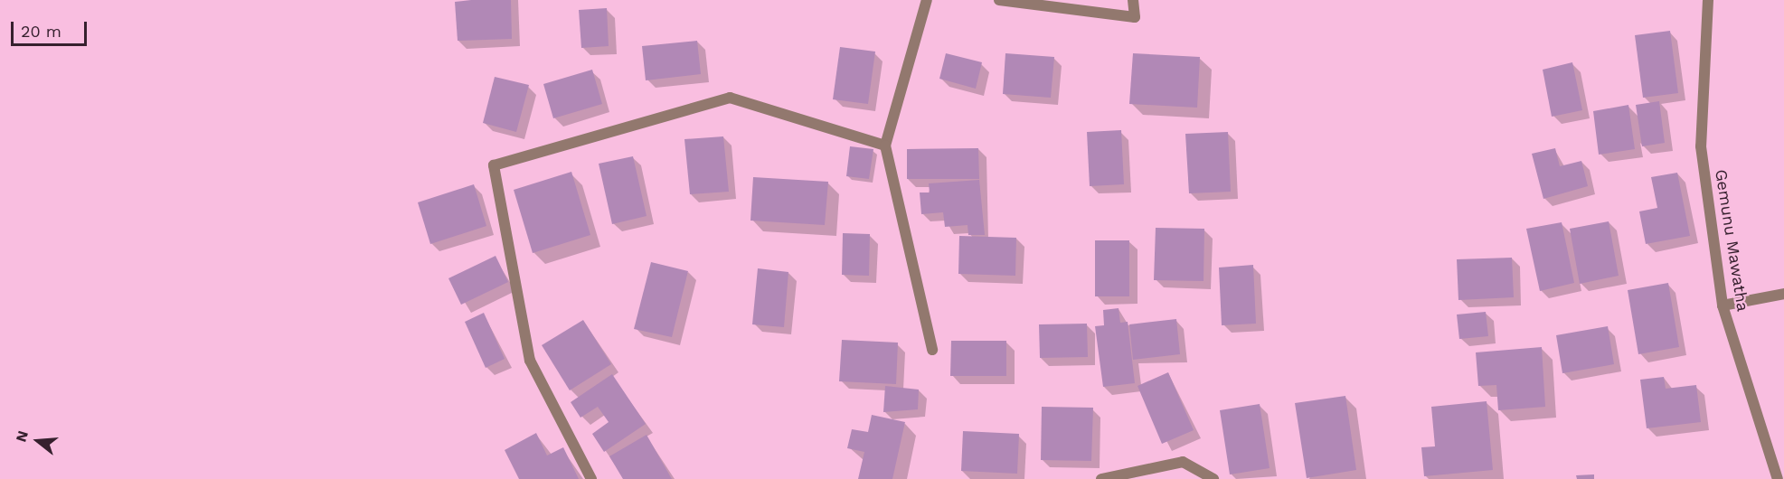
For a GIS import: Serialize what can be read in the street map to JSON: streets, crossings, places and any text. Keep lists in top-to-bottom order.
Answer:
{
  "streets": {
    "street": ["Gemunu Mawatha"]
  },
  "scale_bar": "20 m",
  "north": "left"
}
